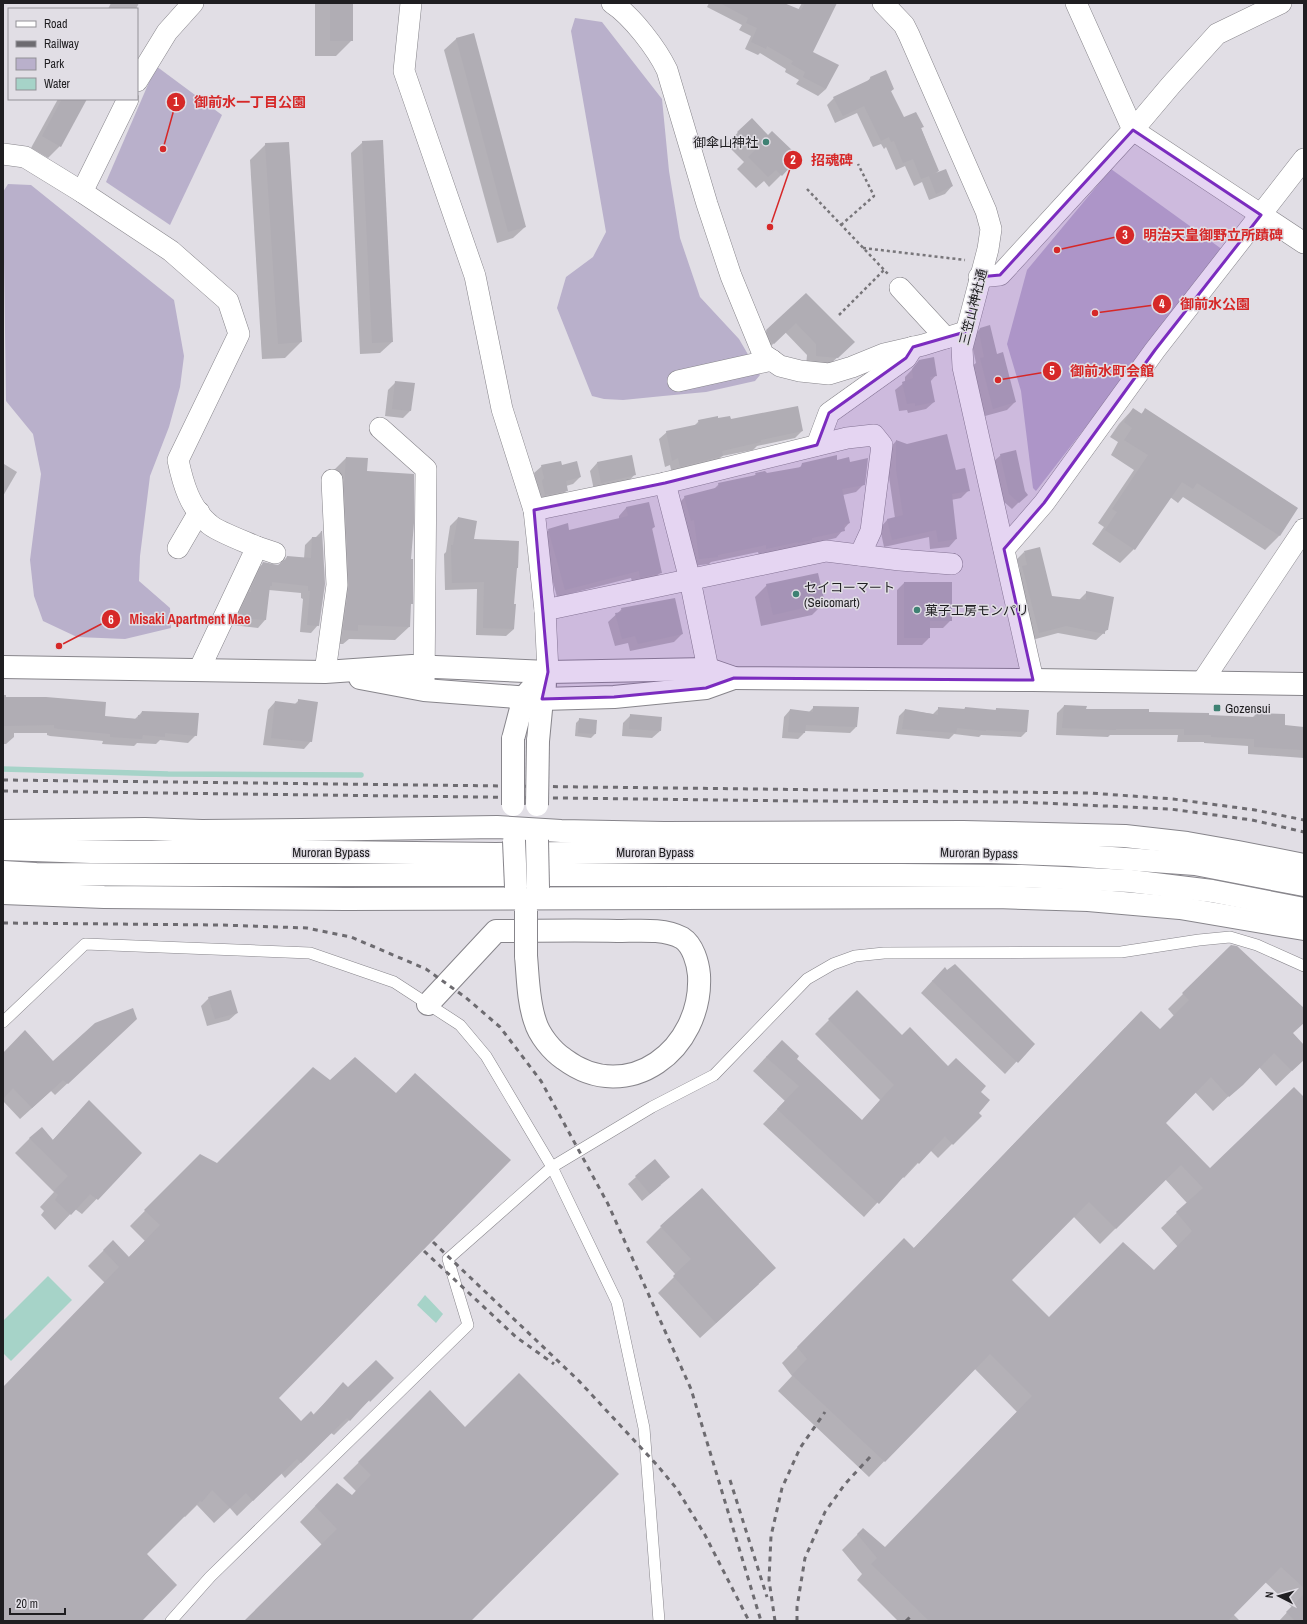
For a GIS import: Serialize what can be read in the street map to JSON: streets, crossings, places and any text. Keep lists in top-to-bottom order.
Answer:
{
  "streets": {
    "main road": ["Muroran Bypass"],
    "street": ["三笠山神社通"]
  },
  "places": {
    "other": [
      "御傘山神社",
      "御前水一丁目公園",
      "招魂碑",
      "明治天皇御野立所蹟碑",
      "御前水公園",
      "御前水町会館",
      "セイコーマート (Seicomart)",
      "菓子工房モンパリ",
      "Misaki Apartment Mae"
    ],
    "transit": ["Gozensui"]
  },
  "legend": [
    "Road",
    "Railway",
    "Park",
    "Water"
  ],
  "scale_bar": "20 m",
  "north": "left"
}
